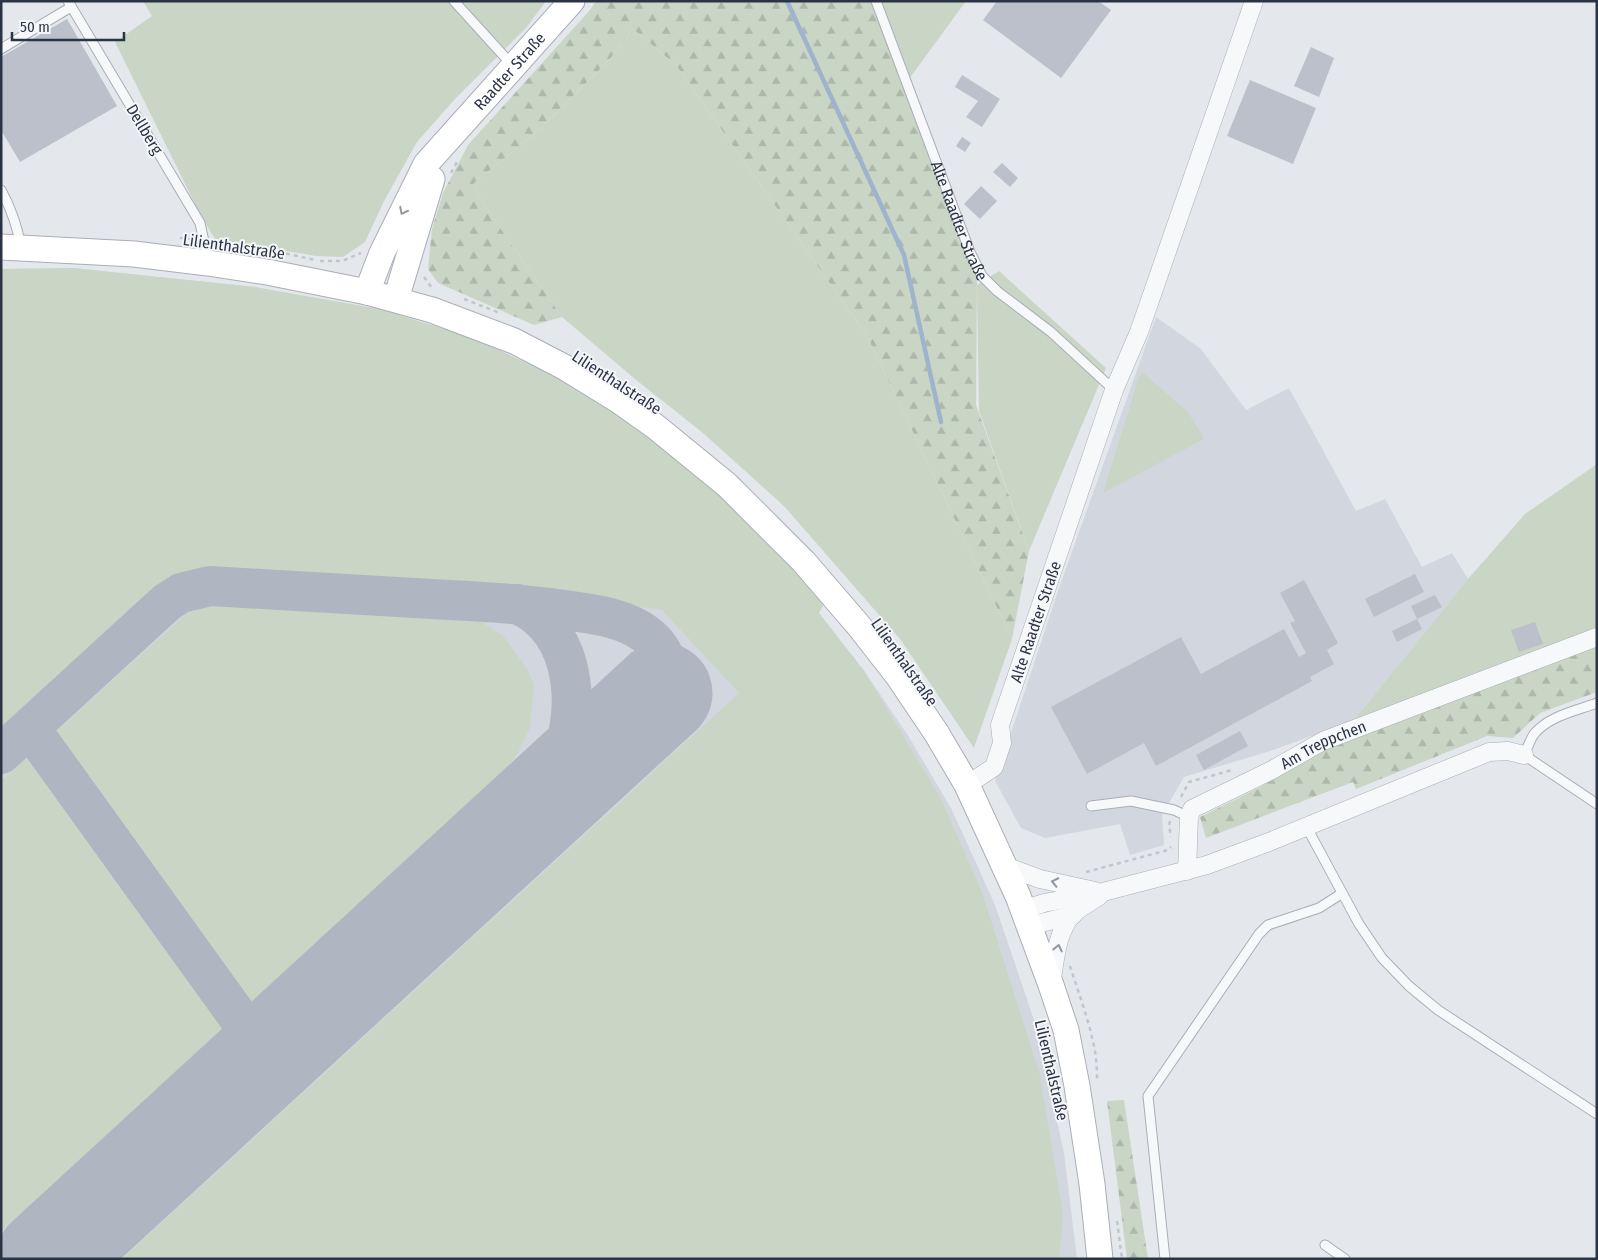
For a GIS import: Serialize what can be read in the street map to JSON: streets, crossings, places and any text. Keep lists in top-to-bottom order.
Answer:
{
  "streets": {
    "main road": ["Raadter Straße", "Lilienthalstraße"],
    "street": ["Alte Raadter Straße", "Am Treppchen"],
    "lane": ["Dellberg"]
  },
  "crossings": [
    ["Raadter Straße", "Lilienthalstraße"],
    ["Dellberg", "Lilienthalstraße"],
    ["Alte Raadter Straße", "Lilienthalstraße"]
  ],
  "scale_bar": "50 m"
}
